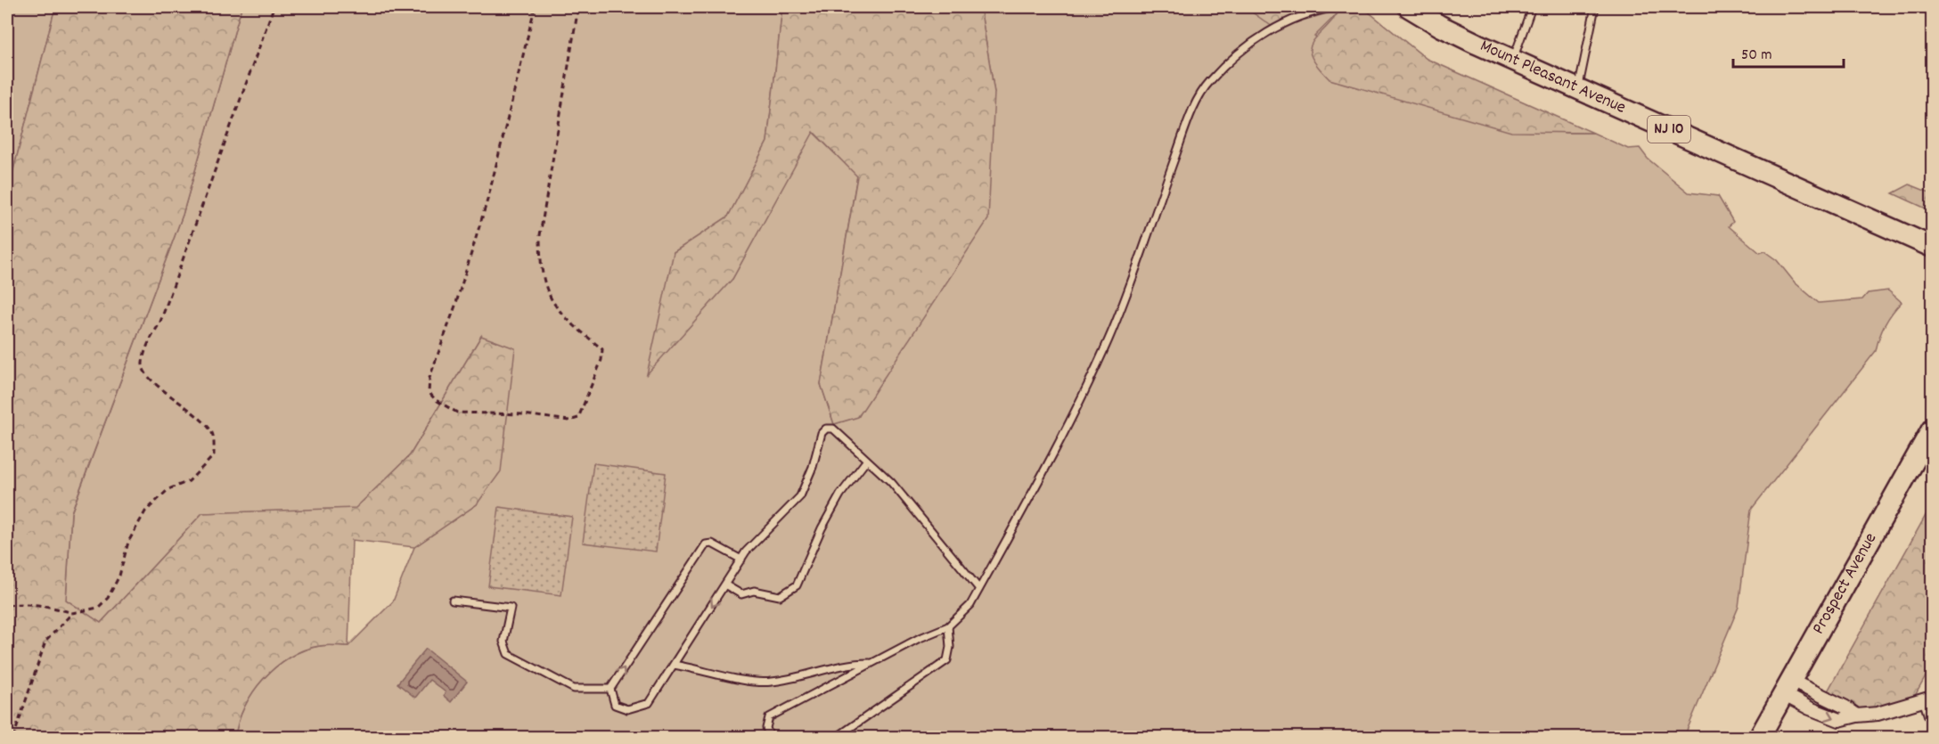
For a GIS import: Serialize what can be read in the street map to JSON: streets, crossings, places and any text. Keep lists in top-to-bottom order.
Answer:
{
  "streets": {
    "main road": ["Mount Pleasant Avenue", "NJ 10", "Prospect Avenue"]
  },
  "scale_bar": "50 m"
}
